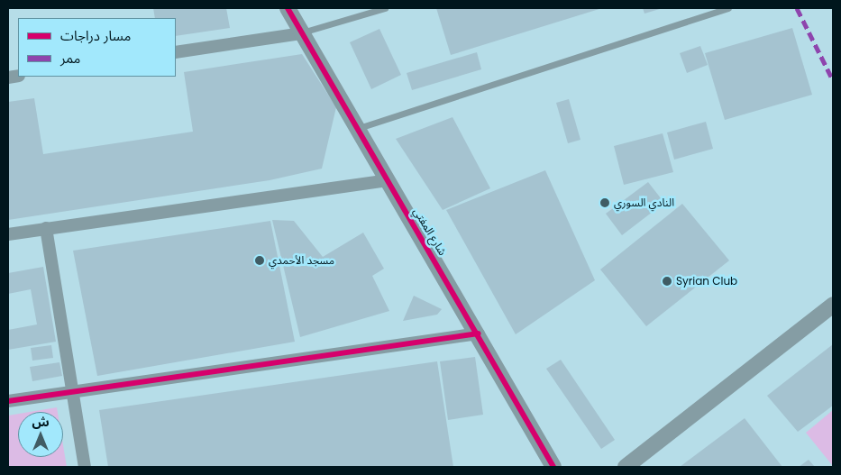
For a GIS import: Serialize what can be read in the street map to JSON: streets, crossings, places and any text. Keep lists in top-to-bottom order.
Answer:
{
  "streets": {
    "street": ["شارع المفتي"]
  },
  "places": ["النادي السوري", "مسجد الأحمدي", "Syrian Club"],
  "legend": ["مسار دراجات", "ممر"],
  "north": "top"
}
